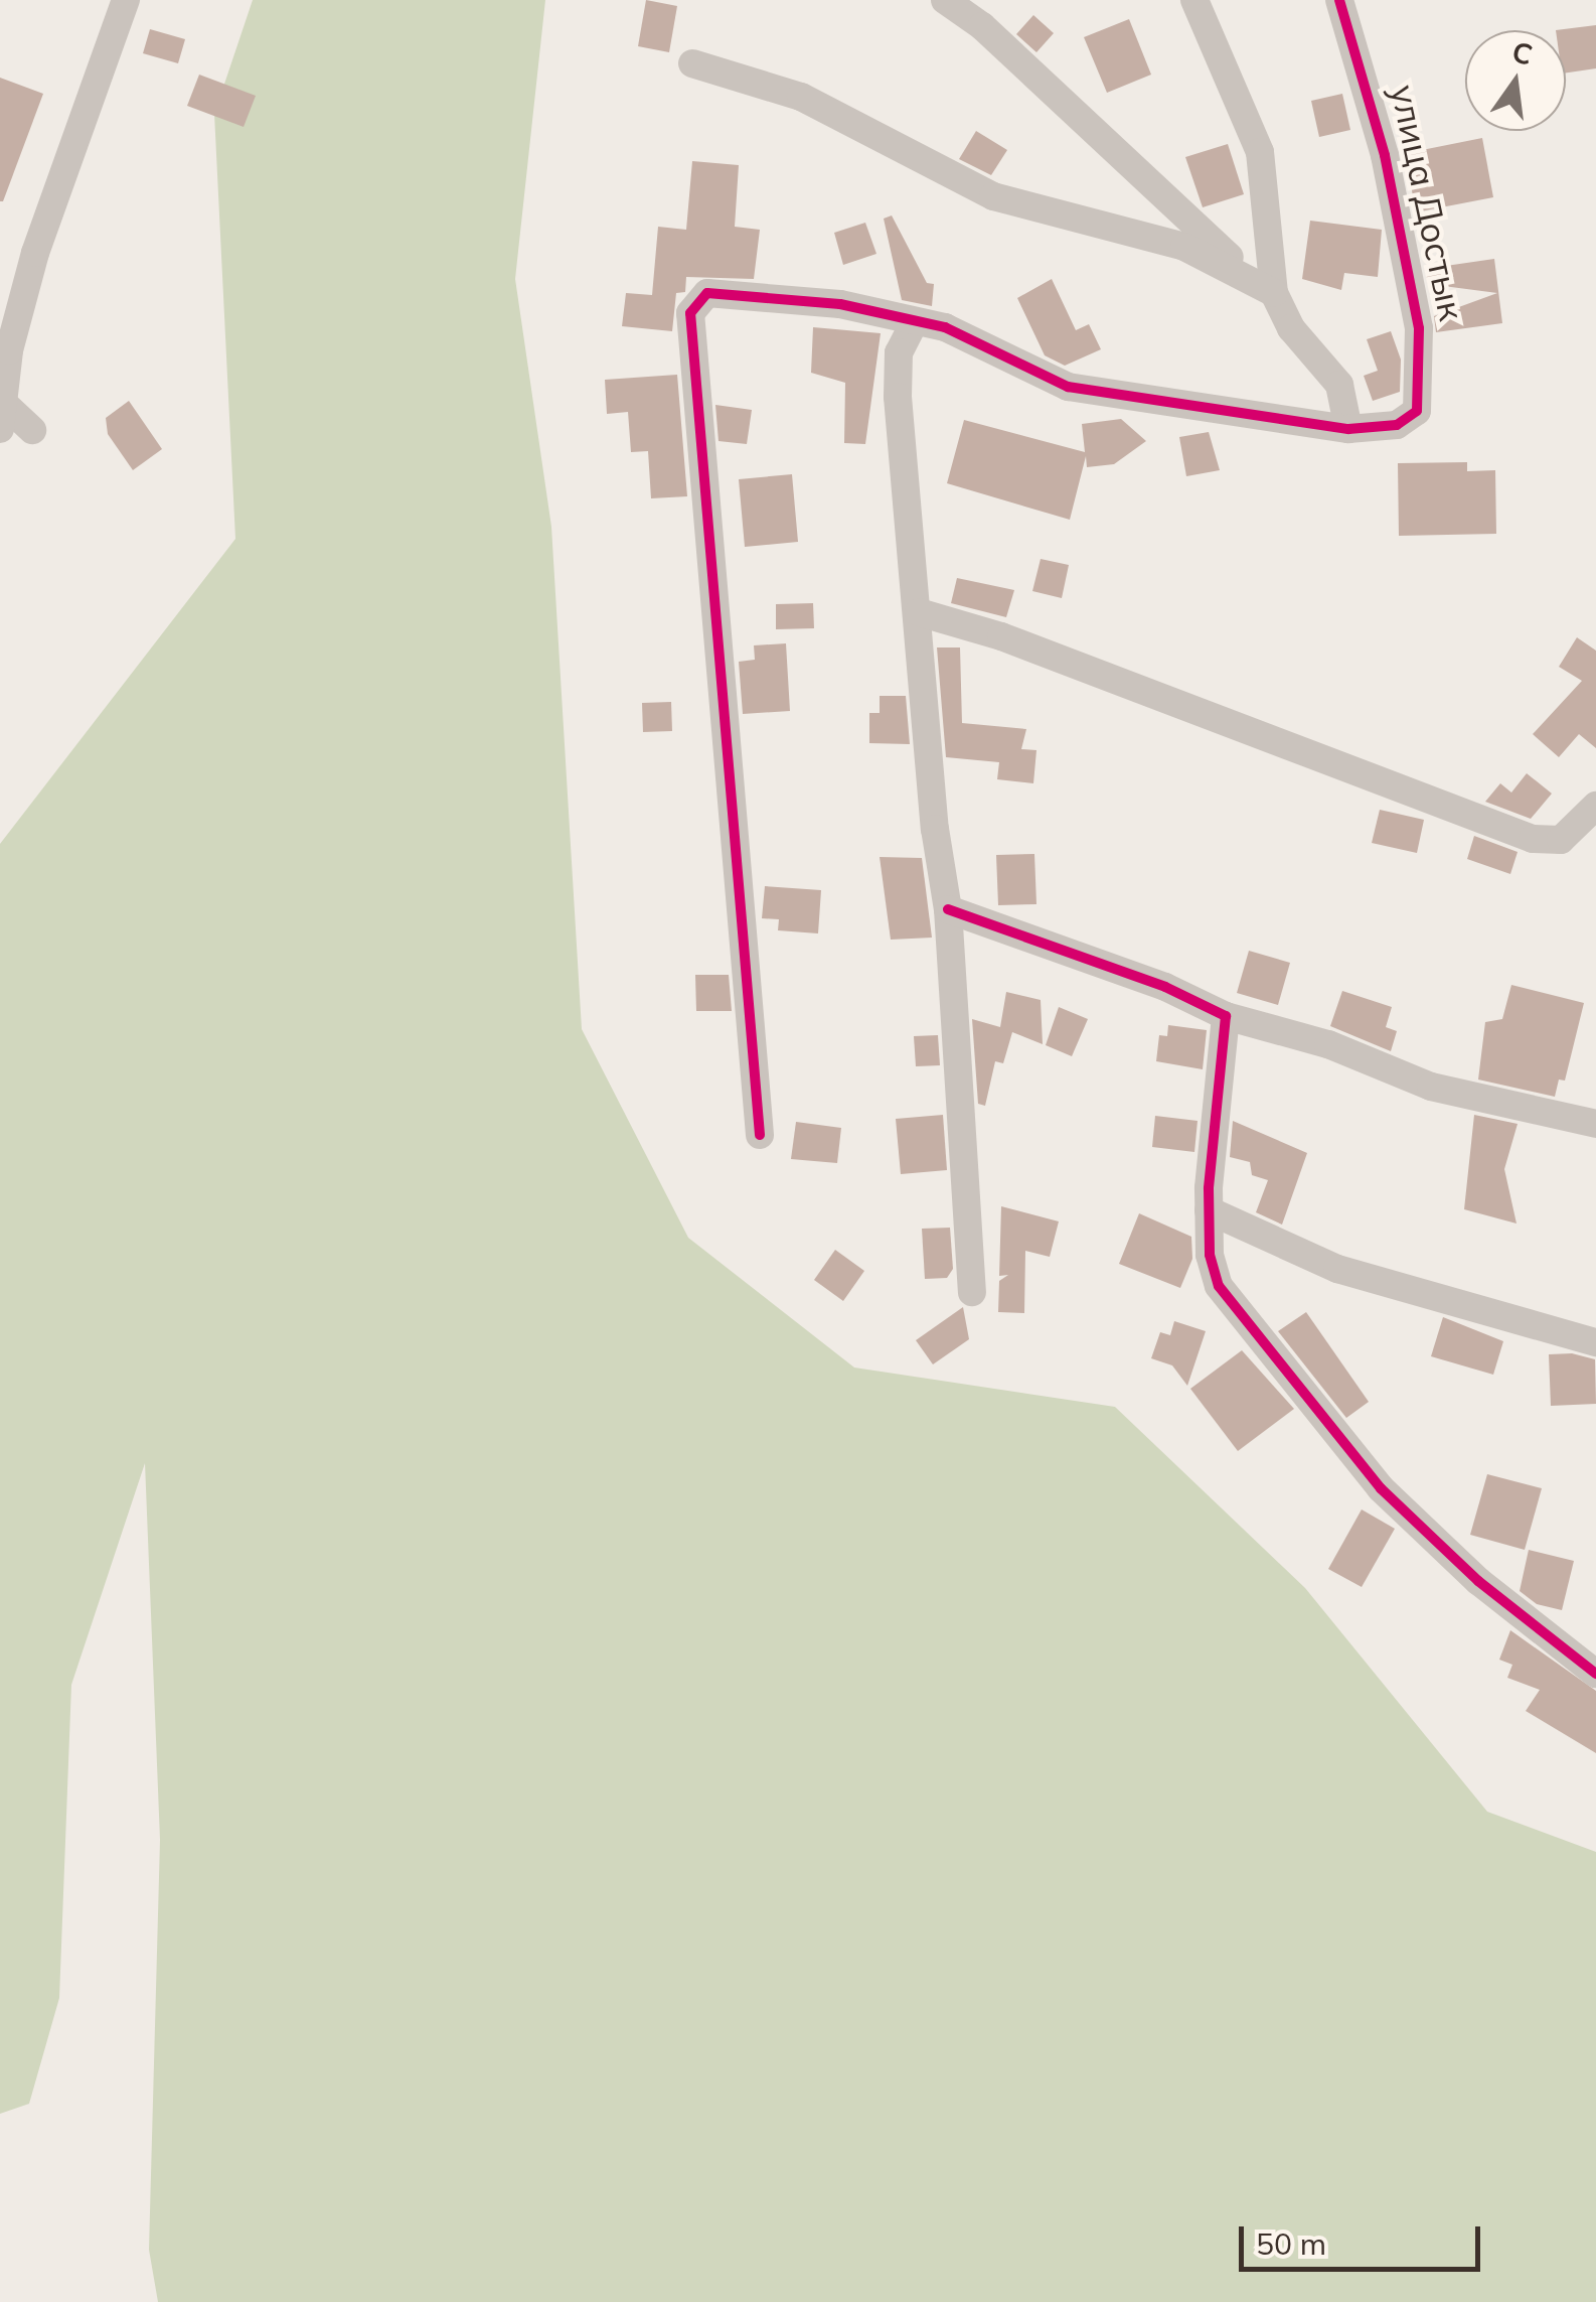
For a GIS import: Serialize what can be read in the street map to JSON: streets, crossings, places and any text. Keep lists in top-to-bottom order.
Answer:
{
  "streets": {
    "street": ["улица Достык"]
  },
  "scale_bar": "50 m",
  "north": "top"
}
